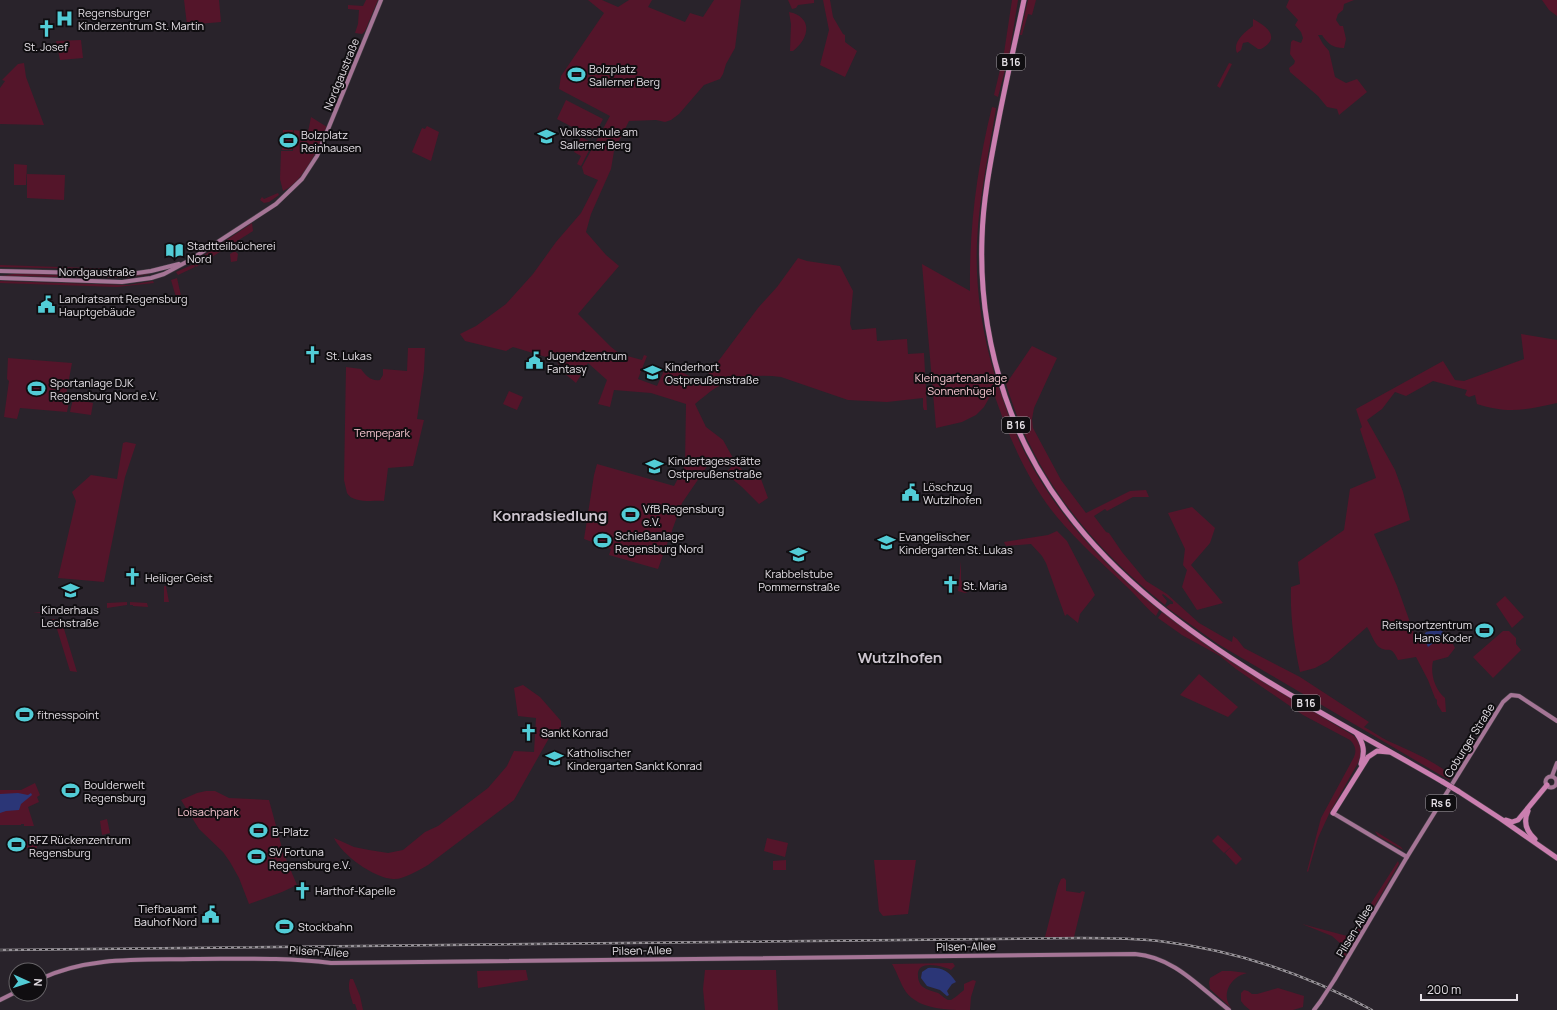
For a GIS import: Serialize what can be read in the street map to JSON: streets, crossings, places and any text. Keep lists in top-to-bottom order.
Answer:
{
  "streets": {
    "highway": ["B 16"],
    "main road": [
      "Nordgaustraße",
      "Coburger Straße",
      "Rs 6",
      "Pilsen-Allee"
    ]
  },
  "crossings": [
    ["Coburger Straße", "Pilsen-Allee"]
  ],
  "districts": ["Konradsiedlung", "Wutzlhofen"],
  "parks": ["Kleingartenanlage Sonnenhügel", "Tempepark", "Loisachpark"],
  "places": {
    "hospital": ["Regensburger Kinderzentrum St. Martin"],
    "church": [
      "St. Josef",
      "St. Lukas",
      "Heiliger Geist",
      "St. Maria",
      "Sankt Konrad",
      "Harthof-Kapelle"
    ],
    "sports": [
      "Bolzplatz Sallerner Berg",
      "Bolzplatz Reinhausen",
      "Sportanlage DJK Regensburg Nord e.V.",
      "VfB Regensburg e.V.",
      "Schießanlage Regensburg Nord",
      "Reitsportzentrum Hans Koder",
      "fitnesspoint",
      "Boulderwelt Regensburg",
      "B-Platz",
      "RFZ Rückenzentrum Regensburg",
      "SV Fortuna Regensburg e.V.",
      "Stockbahn"
    ],
    "school or university": [
      "Volksschule am Sallerner Berg",
      "Kinderhort Ostpreußenstraße",
      "Kindertagesstätte Ostpreußenstraße",
      "Evangelischer Kindergarten St. Lukas",
      "Krabbelstube Pommernstraße",
      "Kinderhaus Lechstraße",
      "Katholischer Kindergarten Sankt Konrad"
    ],
    "library": ["Stadtteilbücherei Nord"],
    "public building": [
      "Landratsamt Regensburg Hauptgebäude",
      "Jugendzentrum Fantasy",
      "Löschzug Wutzlhofen",
      "Tiefbauamt Bauhof Nord"
    ]
  },
  "scale_bar": "200 m",
  "north": "right"
}
